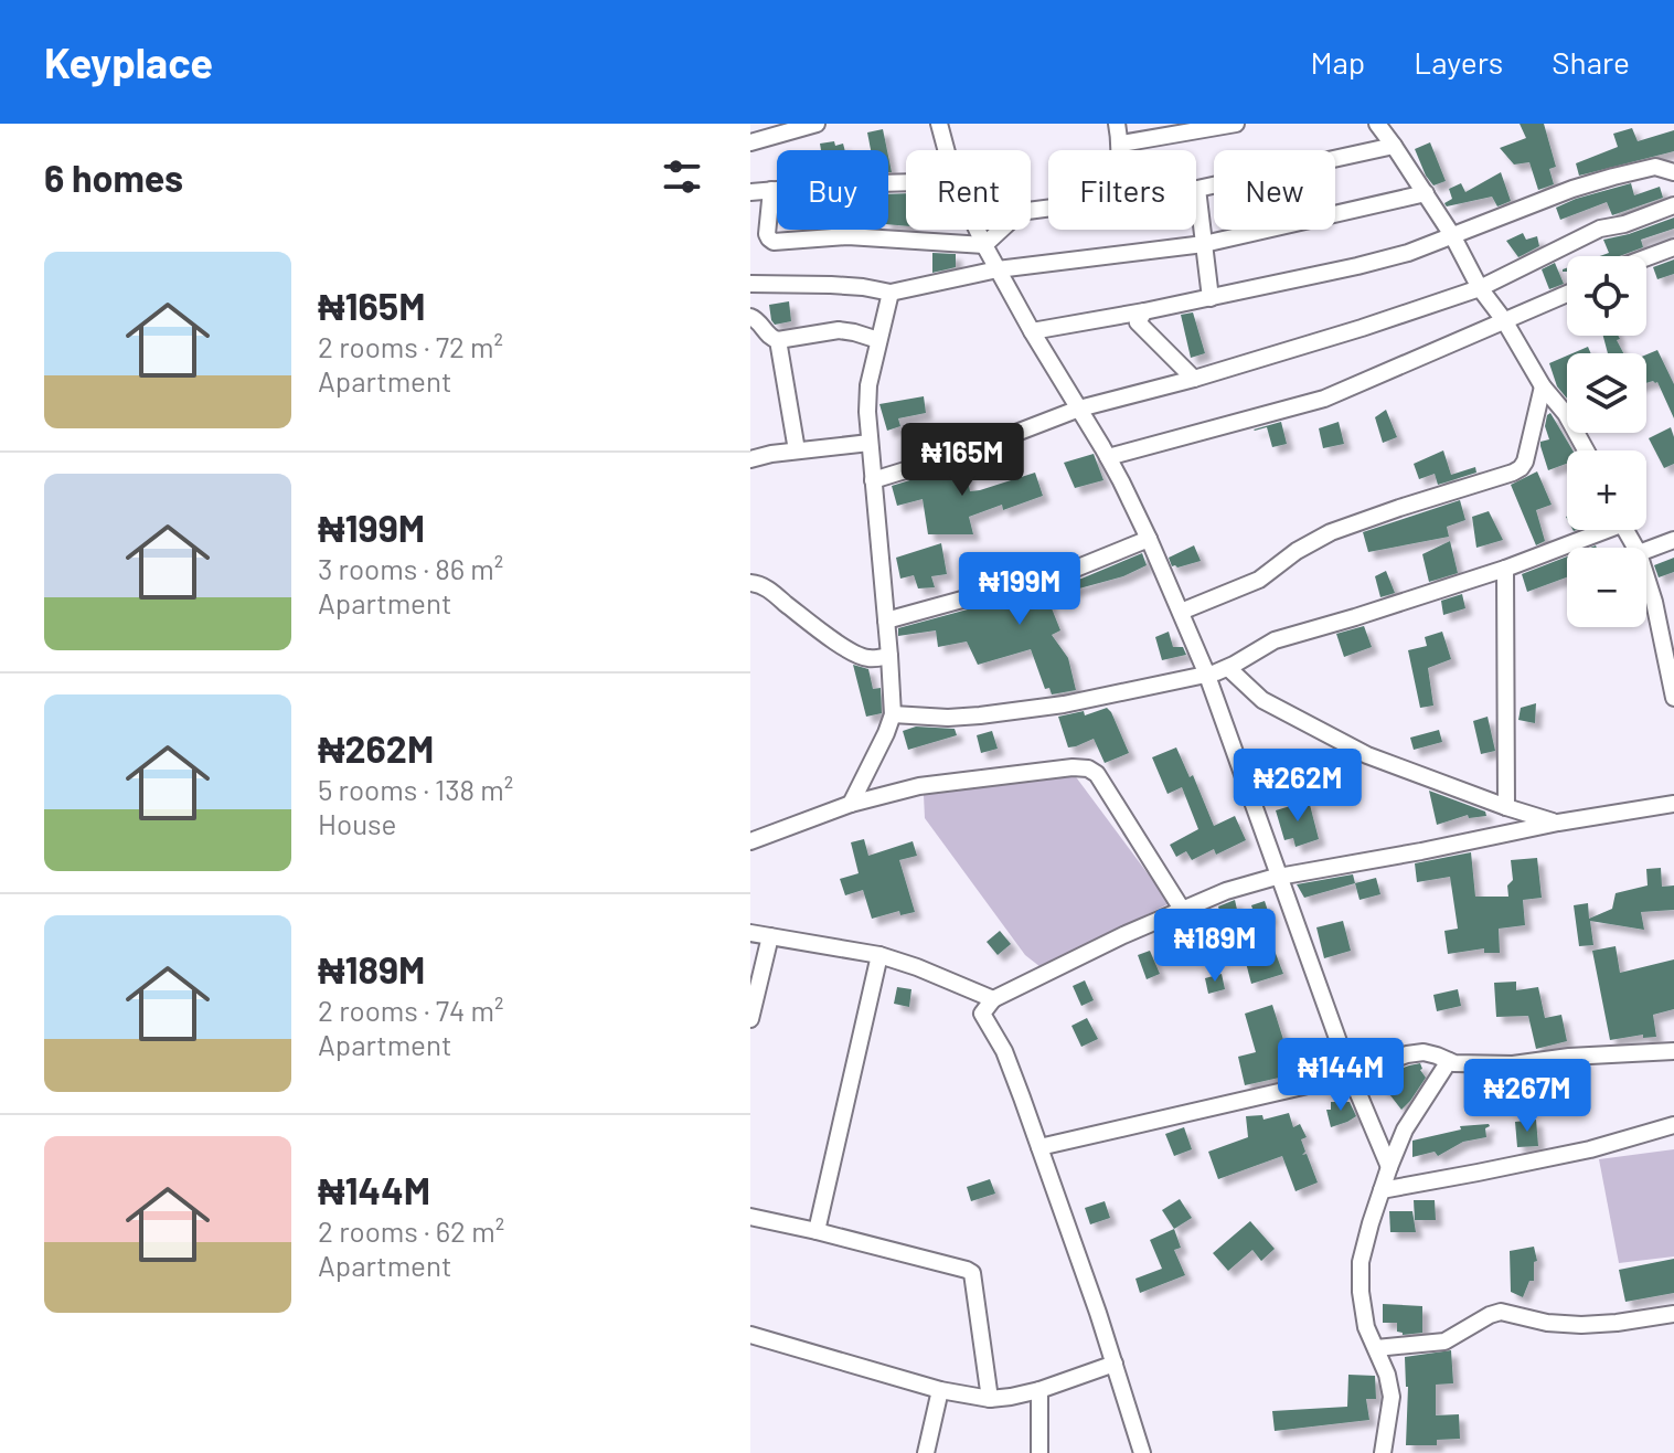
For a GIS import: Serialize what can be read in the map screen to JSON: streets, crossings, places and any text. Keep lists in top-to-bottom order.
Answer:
{
  "page": {
    "header": "Keyplace",
    "nav": ["Map", "Layers", "Share"],
    "heading": "6 homes",
    "chip": [
      "Buy",
      "Rent",
      "Filters",
      "New"
    ],
    "list": [
      {
        "name": "₦165M",
        "note": "2 rooms · 72 m² · Apartment"
      },
      {
        "name": "₦199M",
        "note": "3 rooms · 86 m² · Apartment"
      },
      {
        "name": "₦262M",
        "note": "5 rooms · 138 m² · House"
      },
      {
        "name": "₦189M",
        "note": "2 rooms · 74 m² · Apartment"
      },
      {
        "name": "₦144M",
        "note": "2 rooms · 62 m² · Apartment"
      }
    ],
    "map_buttons": ["+", "−"],
    "price": [
      "₦165M",
      "₦199M",
      "₦262M",
      "₦189M",
      "₦144M",
      "₦267M"
    ]
  }
}
